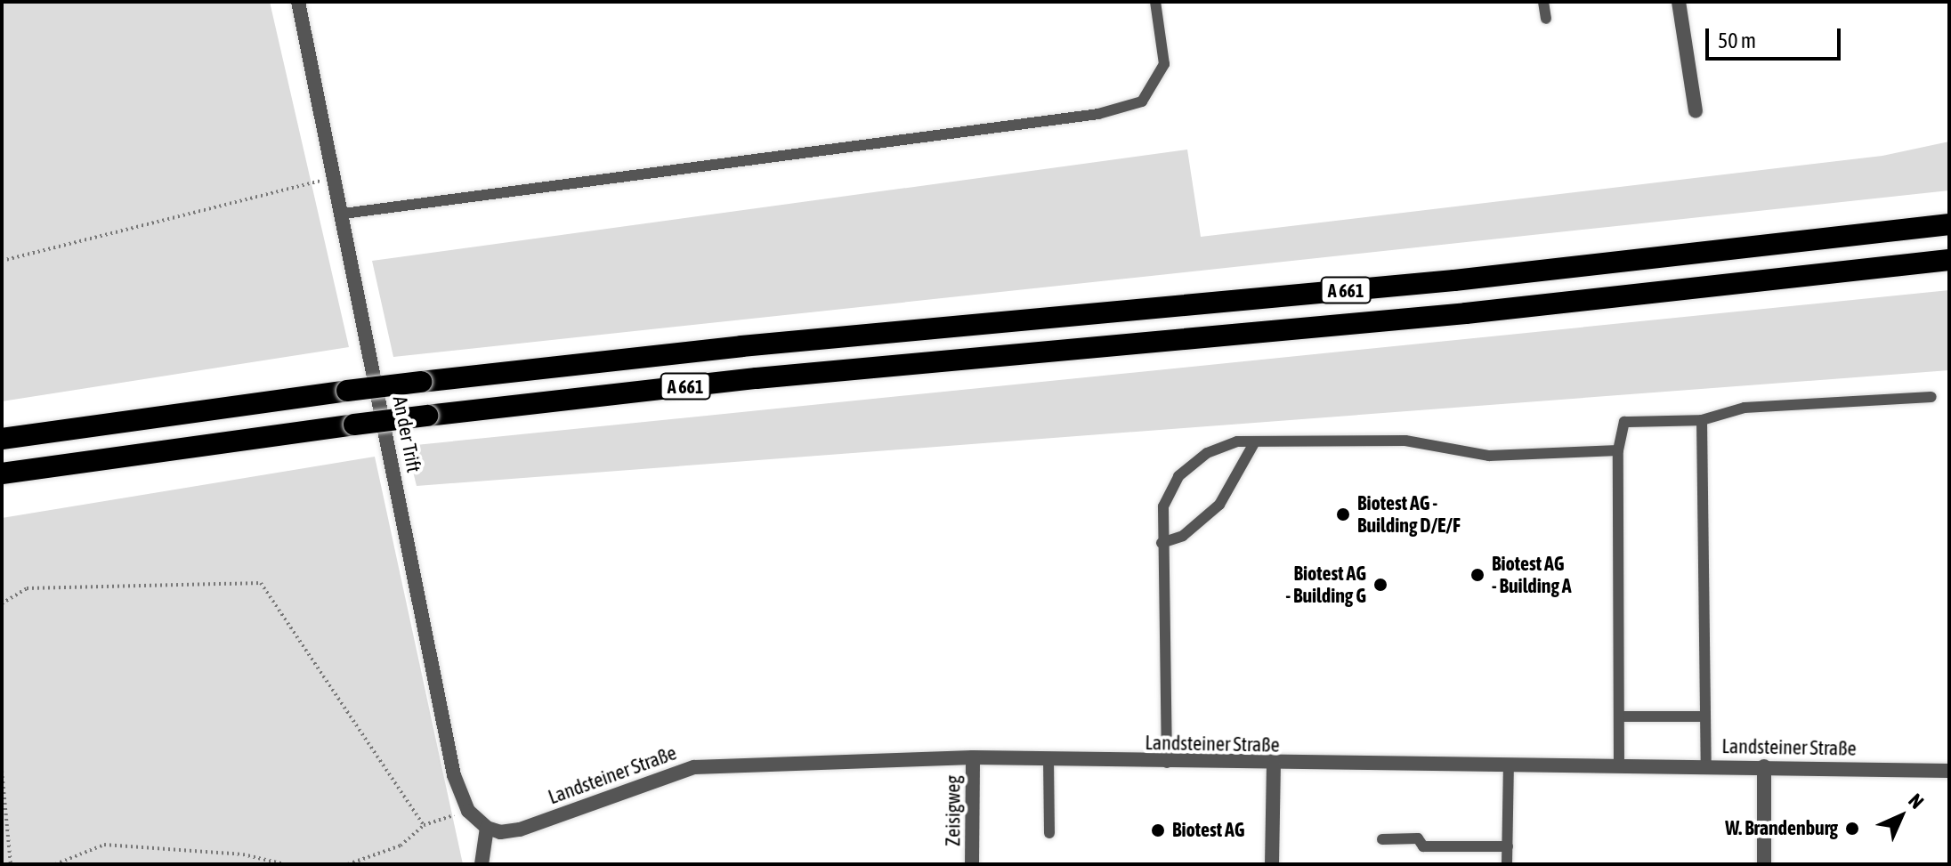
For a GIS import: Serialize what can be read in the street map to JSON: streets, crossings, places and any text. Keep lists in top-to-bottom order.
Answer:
{
  "streets": {
    "highway": ["A 661"],
    "street": ["An der Trift", "Landsteiner Straße", "Zeisigweg"]
  },
  "crossings": [
    ["An der Trift", "Landsteiner Straße"],
    ["Landsteiner Straße", "Zeisigweg"]
  ],
  "places": [
    "Biotest AG - Building D/E/F",
    "Biotest AG - Building A",
    "Biotest AG - Building G",
    "W. Brandenburg",
    "Biotest AG"
  ],
  "scale_bar": "50 m",
  "north": "top right"
}
